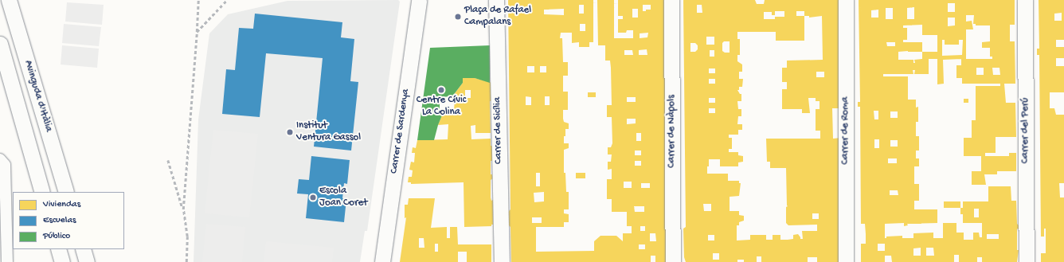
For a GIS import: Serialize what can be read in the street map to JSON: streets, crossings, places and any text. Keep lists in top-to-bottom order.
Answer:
{
  "streets": {
    "street": [
      "Avinguda d'Itàlia",
      "Carrer de Sicília",
      "Carrer de Roma",
      "Carrer del Perú",
      "Carrer de Sardenya",
      "Carrer de Nàpols"
    ]
  },
  "places": [
    "Plaça de Rafael Campalans",
    "Centre Cívic La Colina",
    "Institut Ventura Gassol",
    "Escola Joan Coret"
  ],
  "legend": ["Viviendas", "Escuelas", "Público"]
}
